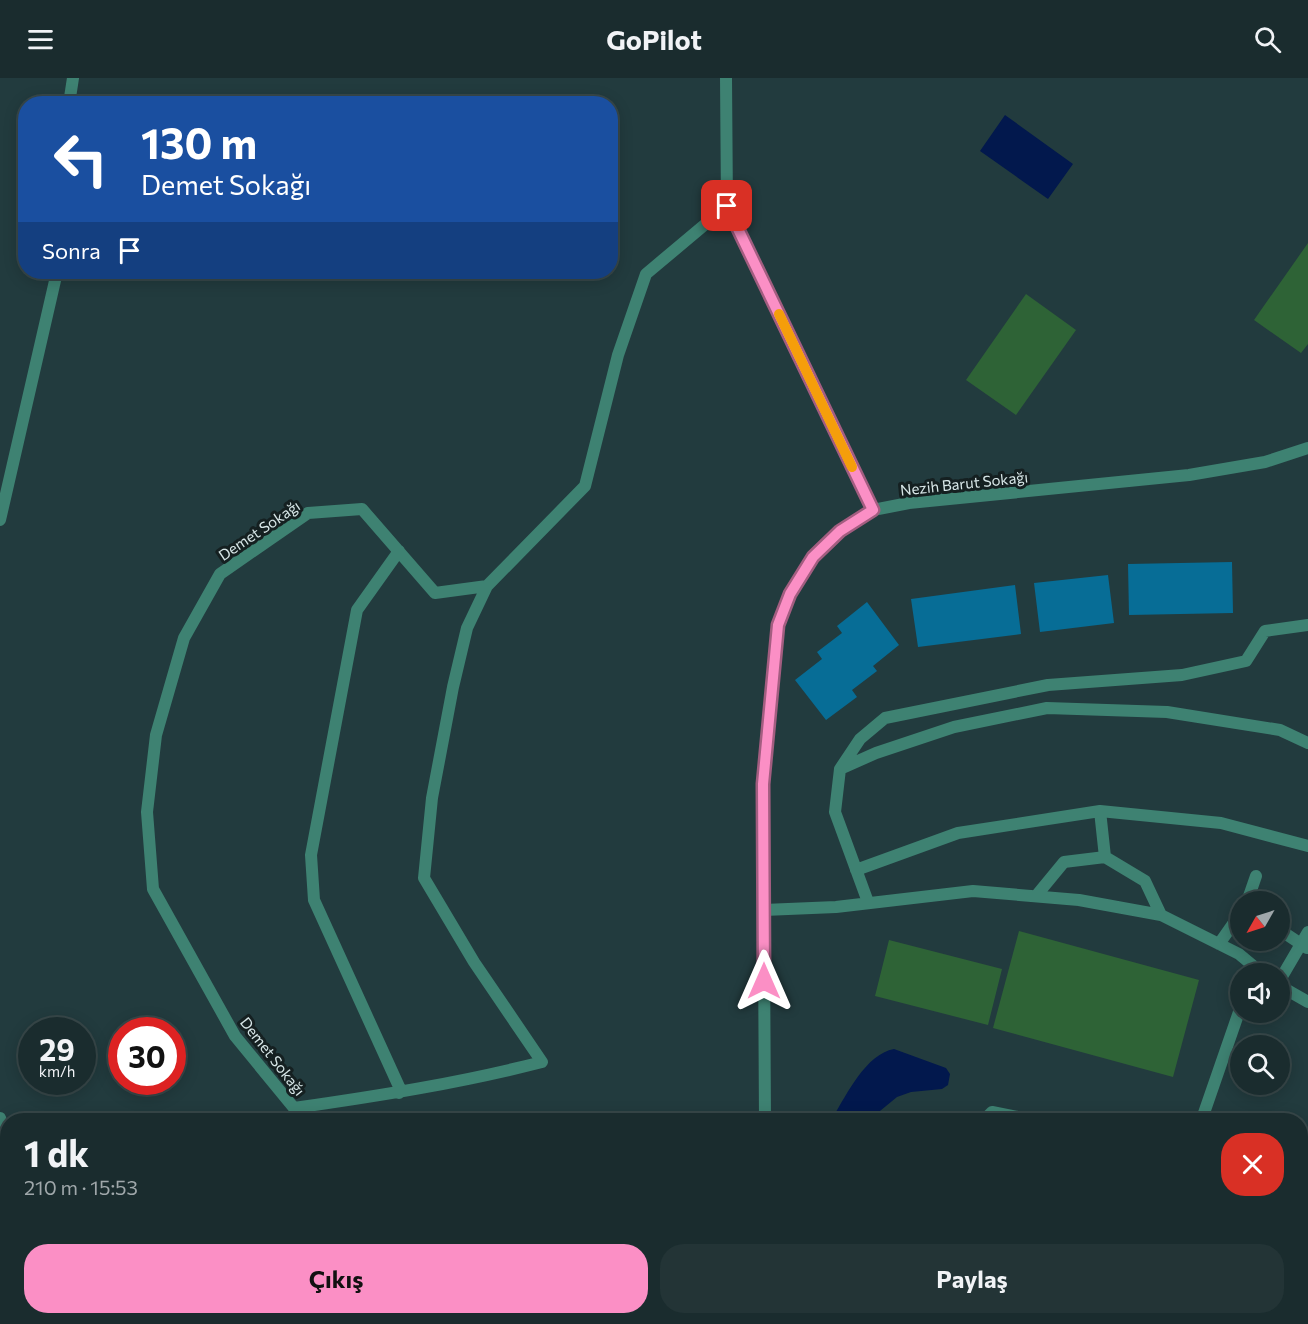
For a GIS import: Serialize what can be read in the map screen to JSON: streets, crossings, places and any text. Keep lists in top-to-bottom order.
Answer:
{
  "streets": {
    "street": ["Nezih Barut Sokağı", "Demet Sokağı"]
  },
  "north": "bottom left",
  "page": {
    "header": "GoPilot",
    "turn": ["130 m", "Demet Sokağı"],
    "then": "Sonra",
    "speed": "29 km/h",
    "limit": "30",
    "heading": ["1 dk", "210 m · 15:53"],
    "buttons": ["Çıkış", "Paylaş"]
  }
}
